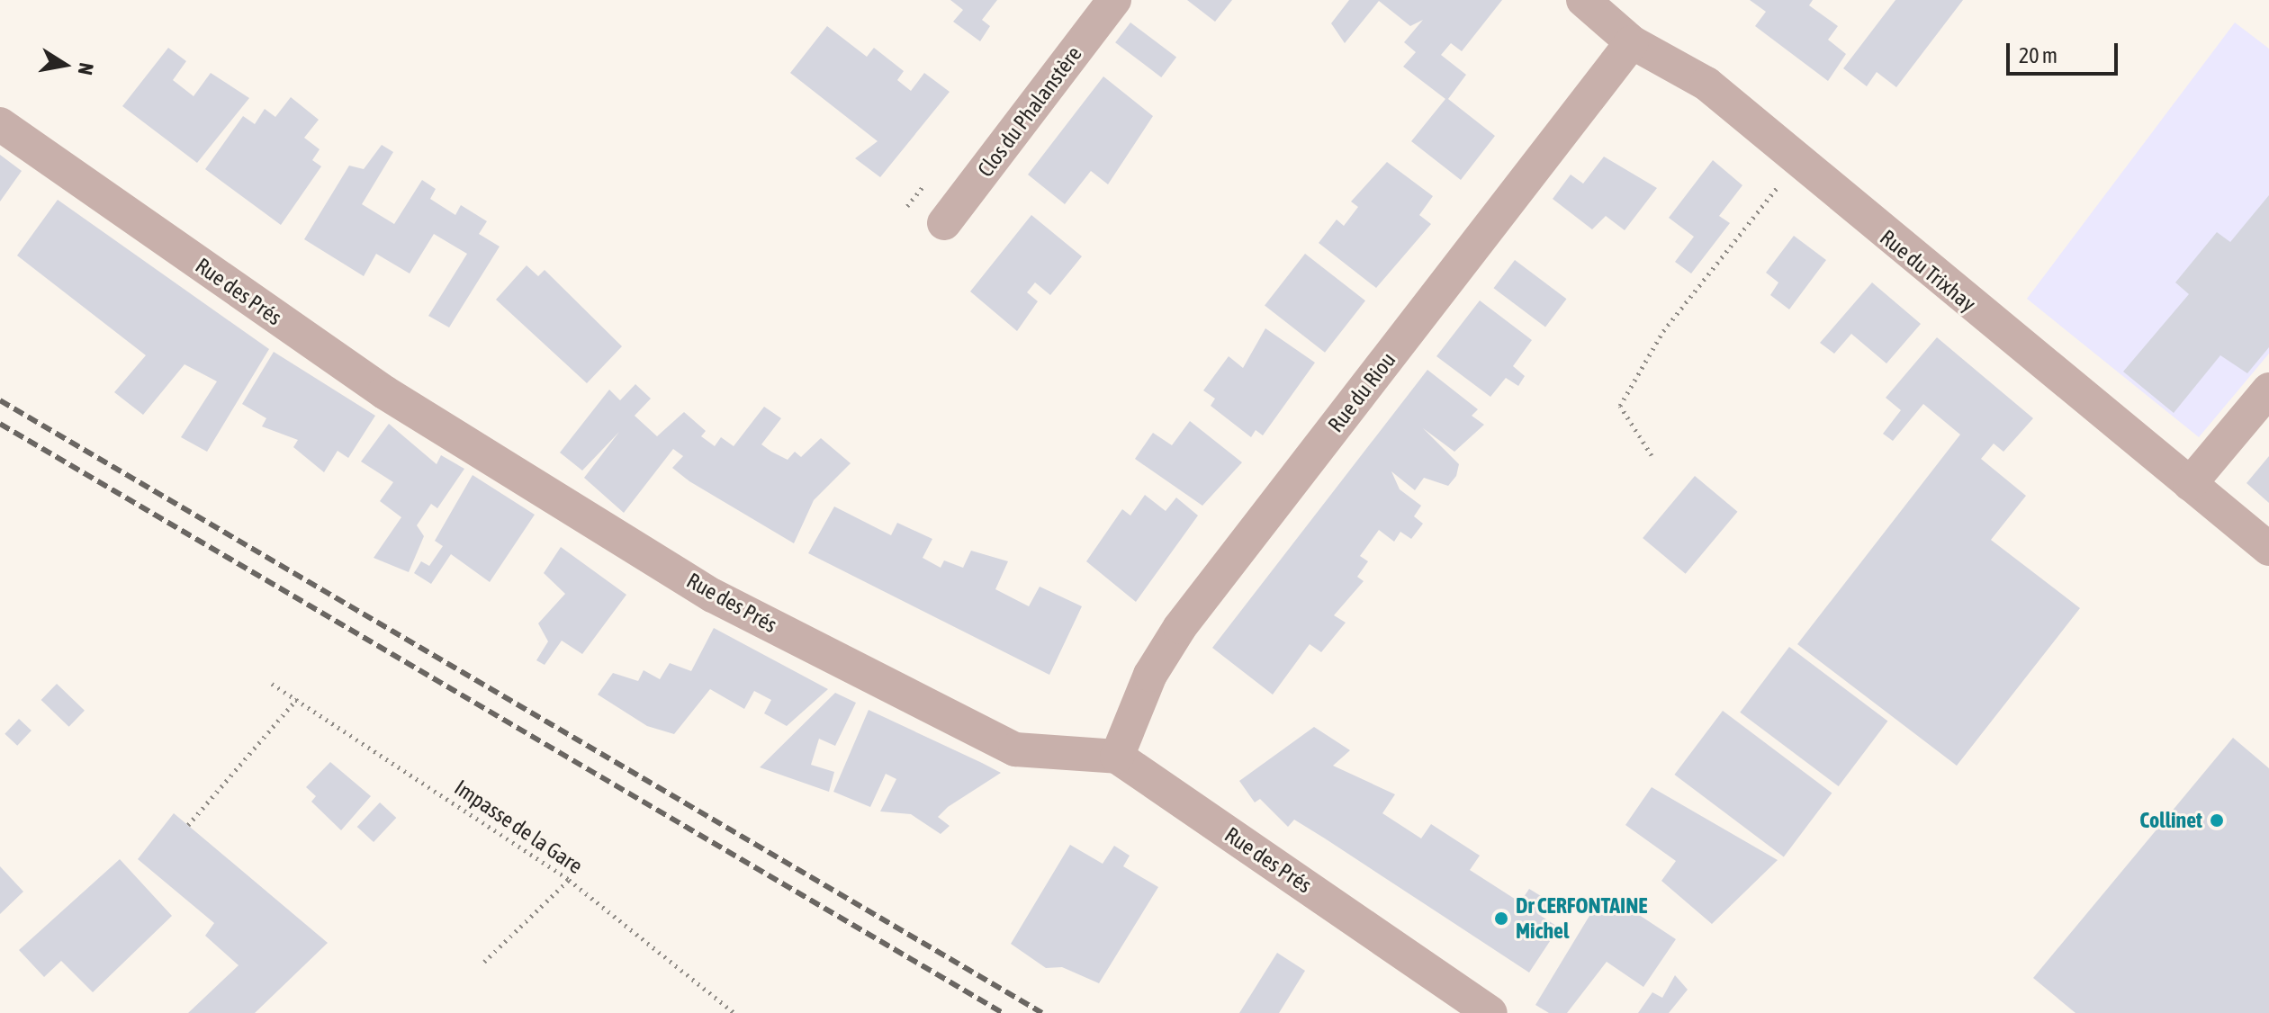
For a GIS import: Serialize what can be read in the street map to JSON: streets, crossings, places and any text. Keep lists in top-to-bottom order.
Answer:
{
  "streets": {
    "street": [
      "Clos du Phalanstère",
      "Rue du Trixhay",
      "Rue des Prés",
      "Rue du Riou"
    ],
    "path": ["Impasse de la Gare"]
  },
  "crossings": [
    ["Rue du Trixhay", "Rue du Riou"],
    ["Rue des Prés", "Rue du Riou"]
  ],
  "places": ["Collinet", "Dr CERFONTAINE Michel"],
  "scale_bar": "20 m",
  "north": "right"
}
